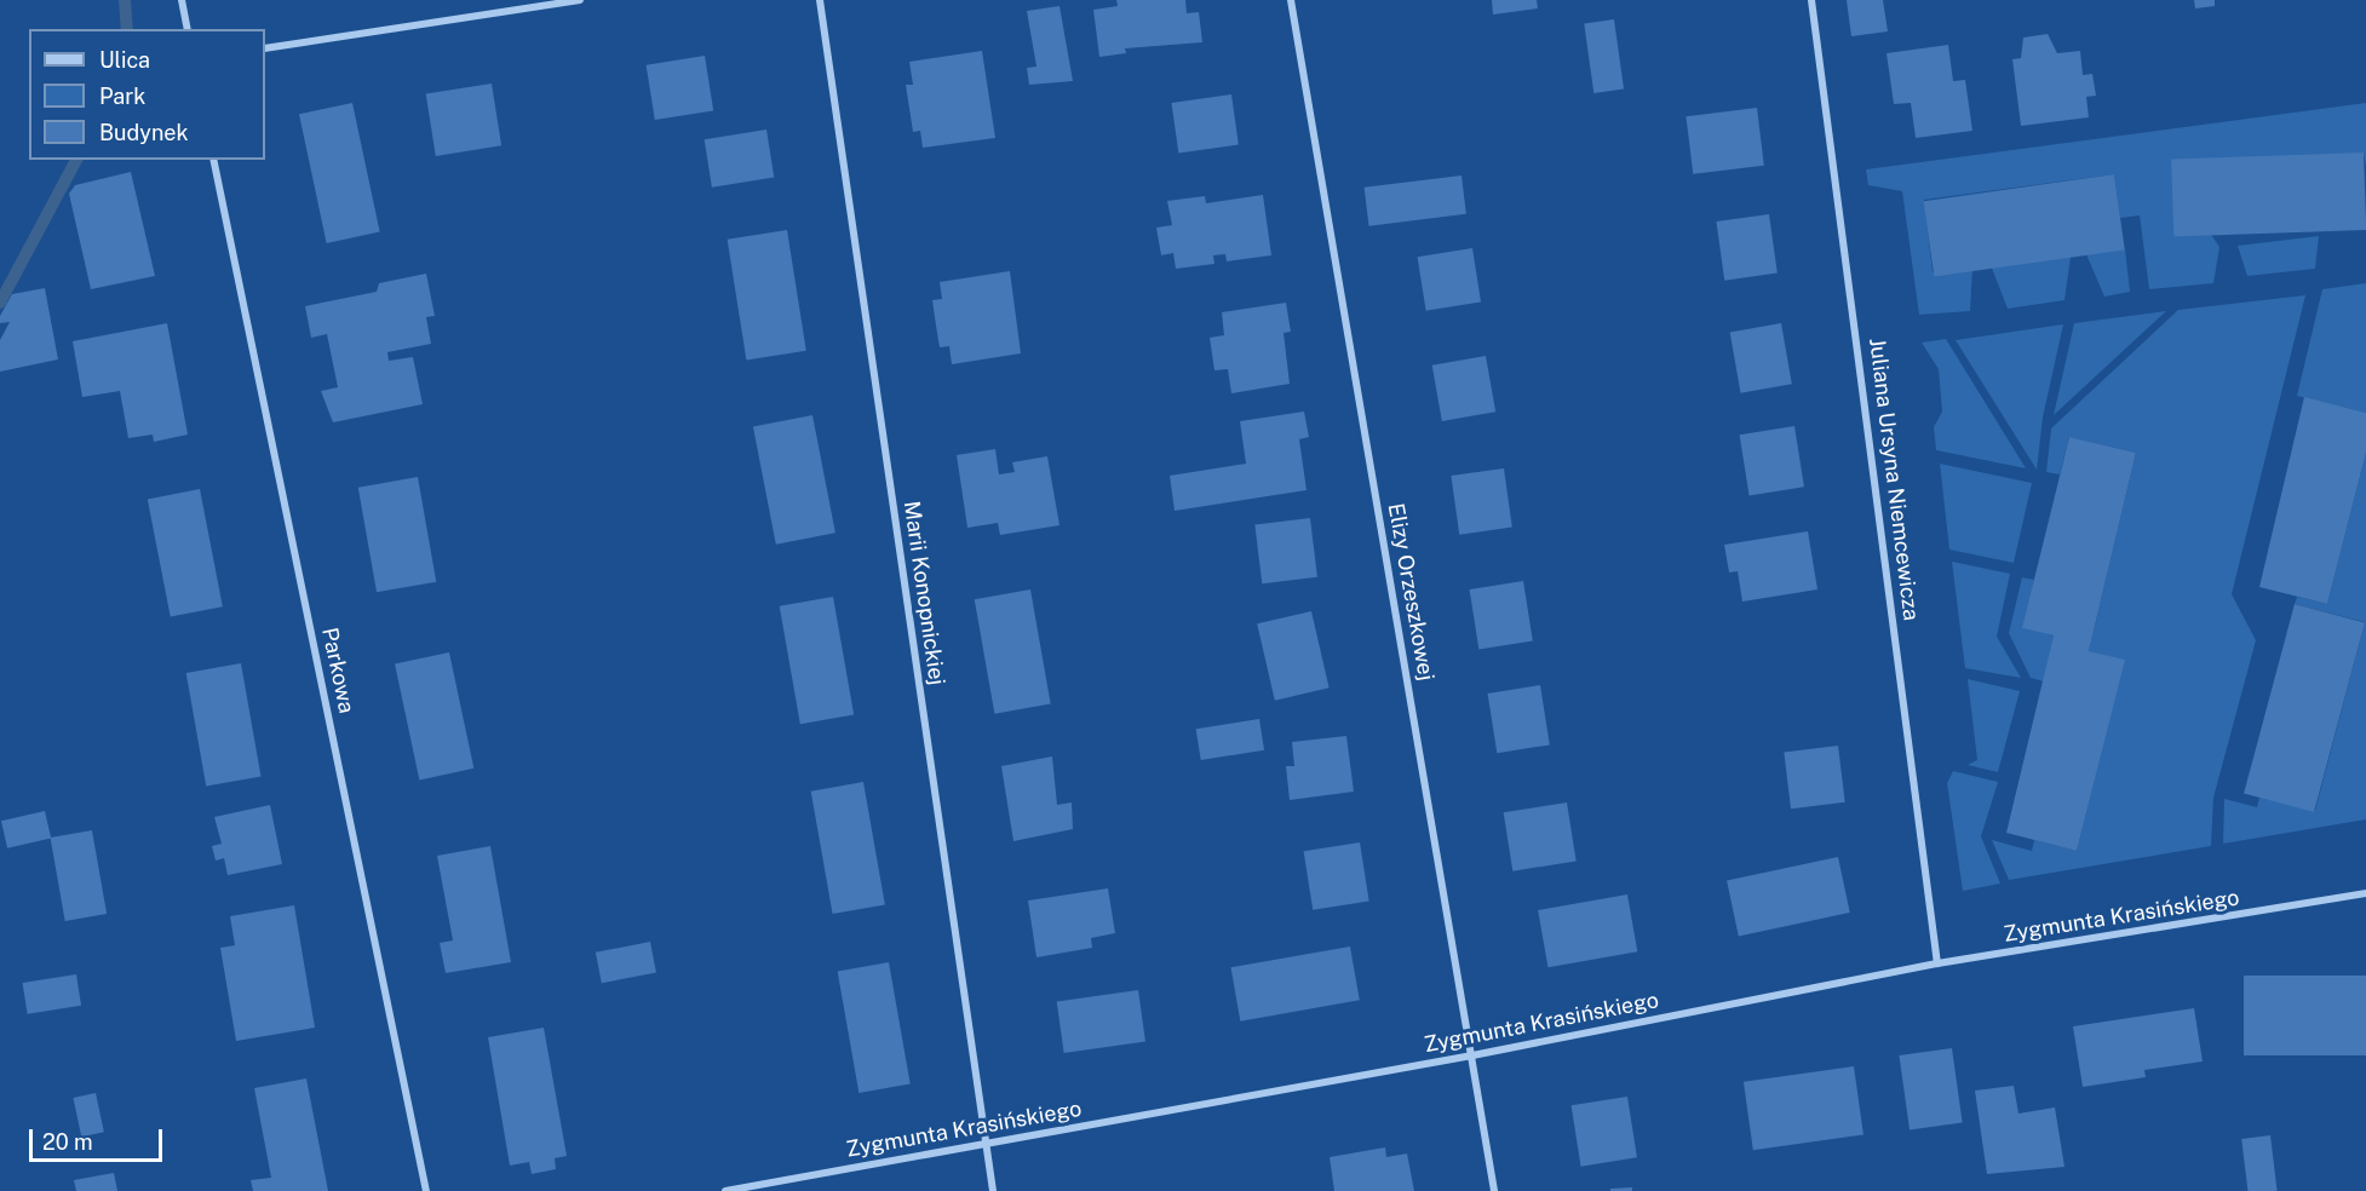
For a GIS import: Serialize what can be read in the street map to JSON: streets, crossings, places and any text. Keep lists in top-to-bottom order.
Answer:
{
  "streets": {
    "street": [
      "Juliana Ursyna Niemcewicza",
      "Elizy Orzeszkowej",
      "Marii Konopnickiej",
      "Parkowa",
      "Zygmunta Krasińskiego"
    ]
  },
  "crossings": [
    ["Juliana Ursyna Niemcewicza", "Zygmunta Krasińskiego"],
    ["Elizy Orzeszkowej", "Zygmunta Krasińskiego"],
    ["Marii Konopnickiej", "Zygmunta Krasińskiego"]
  ],
  "legend": ["Ulica", "Park", "Budynek"],
  "scale_bar": "20 m"
}
